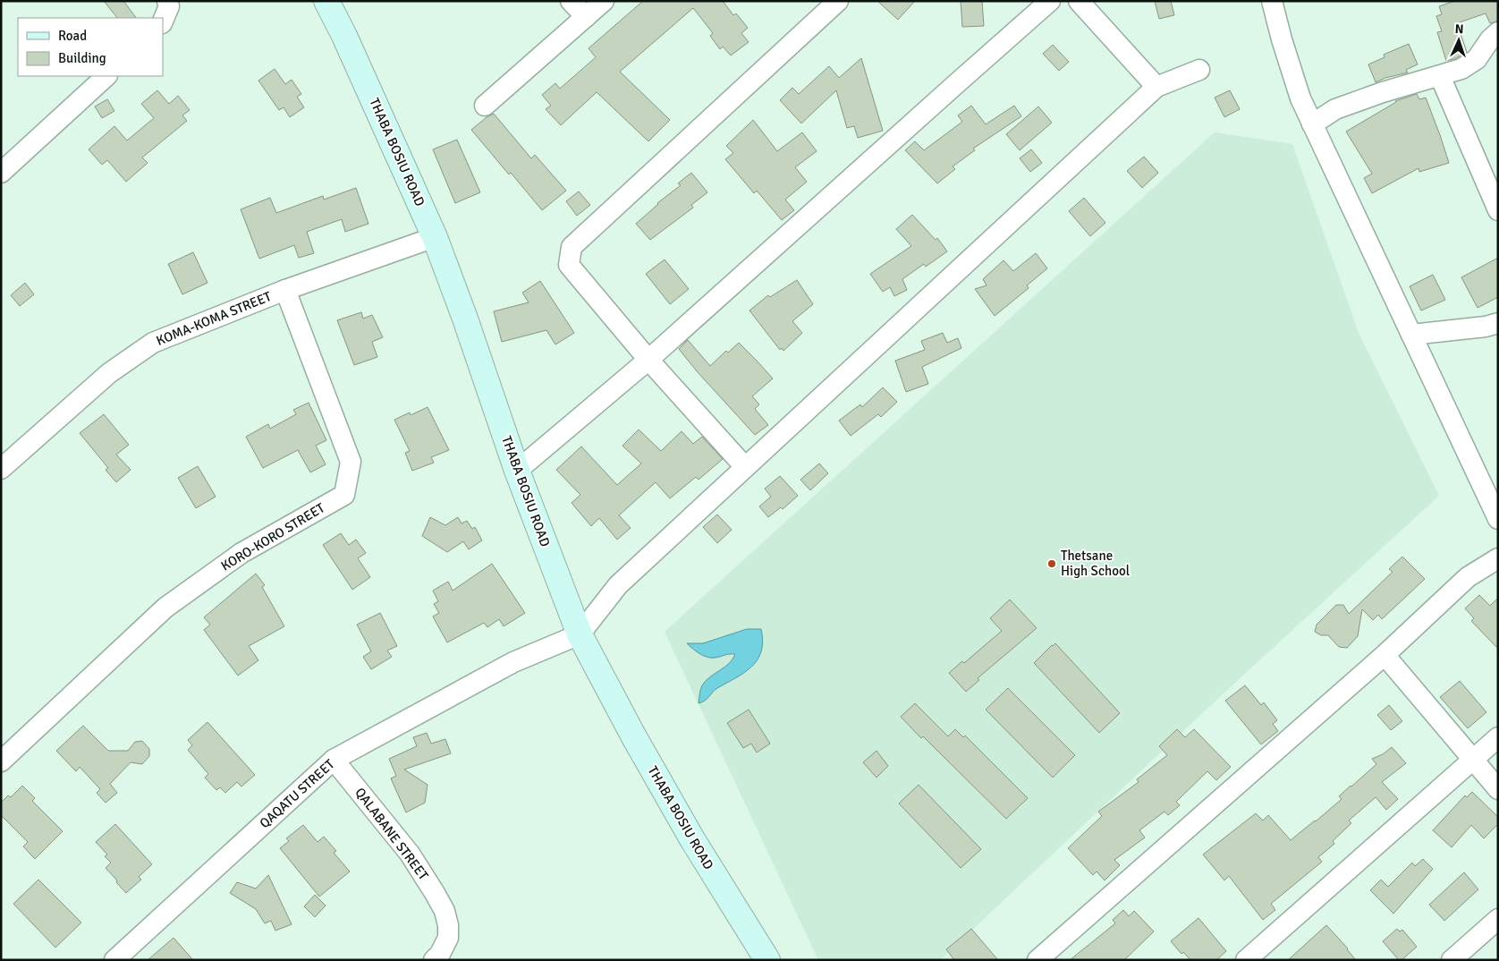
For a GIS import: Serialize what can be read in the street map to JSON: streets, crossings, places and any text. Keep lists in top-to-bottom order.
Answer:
{
  "streets": {
    "street": [
      "THABA BOSIU ROAD",
      "KOMA-KOMA STREET",
      "KORO-KORO STREET",
      "QAQATU STREET",
      "QALABANE STREET"
    ]
  },
  "crossings": [
    ["THABA BOSIU ROAD", "KOMA-KOMA STREET"],
    ["THABA BOSIU ROAD", "QAQATU STREET"],
    ["KOMA-KOMA STREET", "KORO-KORO STREET"],
    ["QAQATU STREET", "QALABANE STREET"]
  ],
  "places": ["Thetsane High School"],
  "legend": ["Road", "Building"],
  "north": "top"
}
